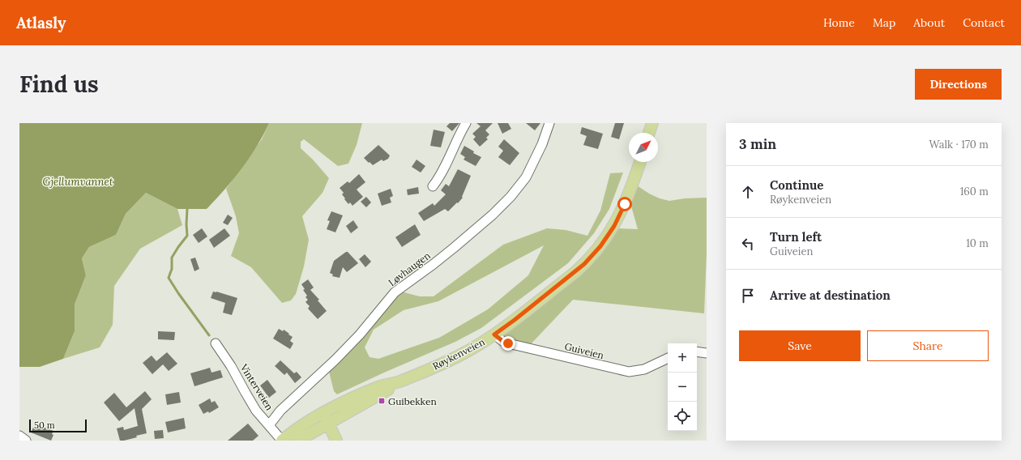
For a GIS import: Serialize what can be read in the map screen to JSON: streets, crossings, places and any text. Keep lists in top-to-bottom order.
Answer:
{
  "streets": {
    "main road": ["Røykenveien"],
    "street": ["Løvhaugen", "Guiveien", "Vinterveien"]
  },
  "crossings": [
    ["Løvhaugen", "Vinterveien"],
    ["Guiveien", "Røykenveien"],
    ["Røykenveien", "Vinterveien"]
  ],
  "water": ["Gjellumvannet"],
  "places": {
    "transit": ["Guibekken"]
  },
  "scale_bar": "50 m",
  "north": "top right",
  "page": {
    "header": "Atlasly",
    "nav": [
      "Home",
      "Map",
      "About",
      "Contact"
    ],
    "buttons": [
      "Directions",
      ["Save", "Share"]
    ],
    "title": "Find us",
    "heading": ["3 min", "Walk · 170 m"],
    "list": [
      ["Continue", "Røykenveien", "160 m"],
      ["Turn left", "Guiveien", "10 m"],
      "Arrive at destination"
    ],
    "map_buttons": ["+", "−"],
    "scale": "50 m"
  }
}
